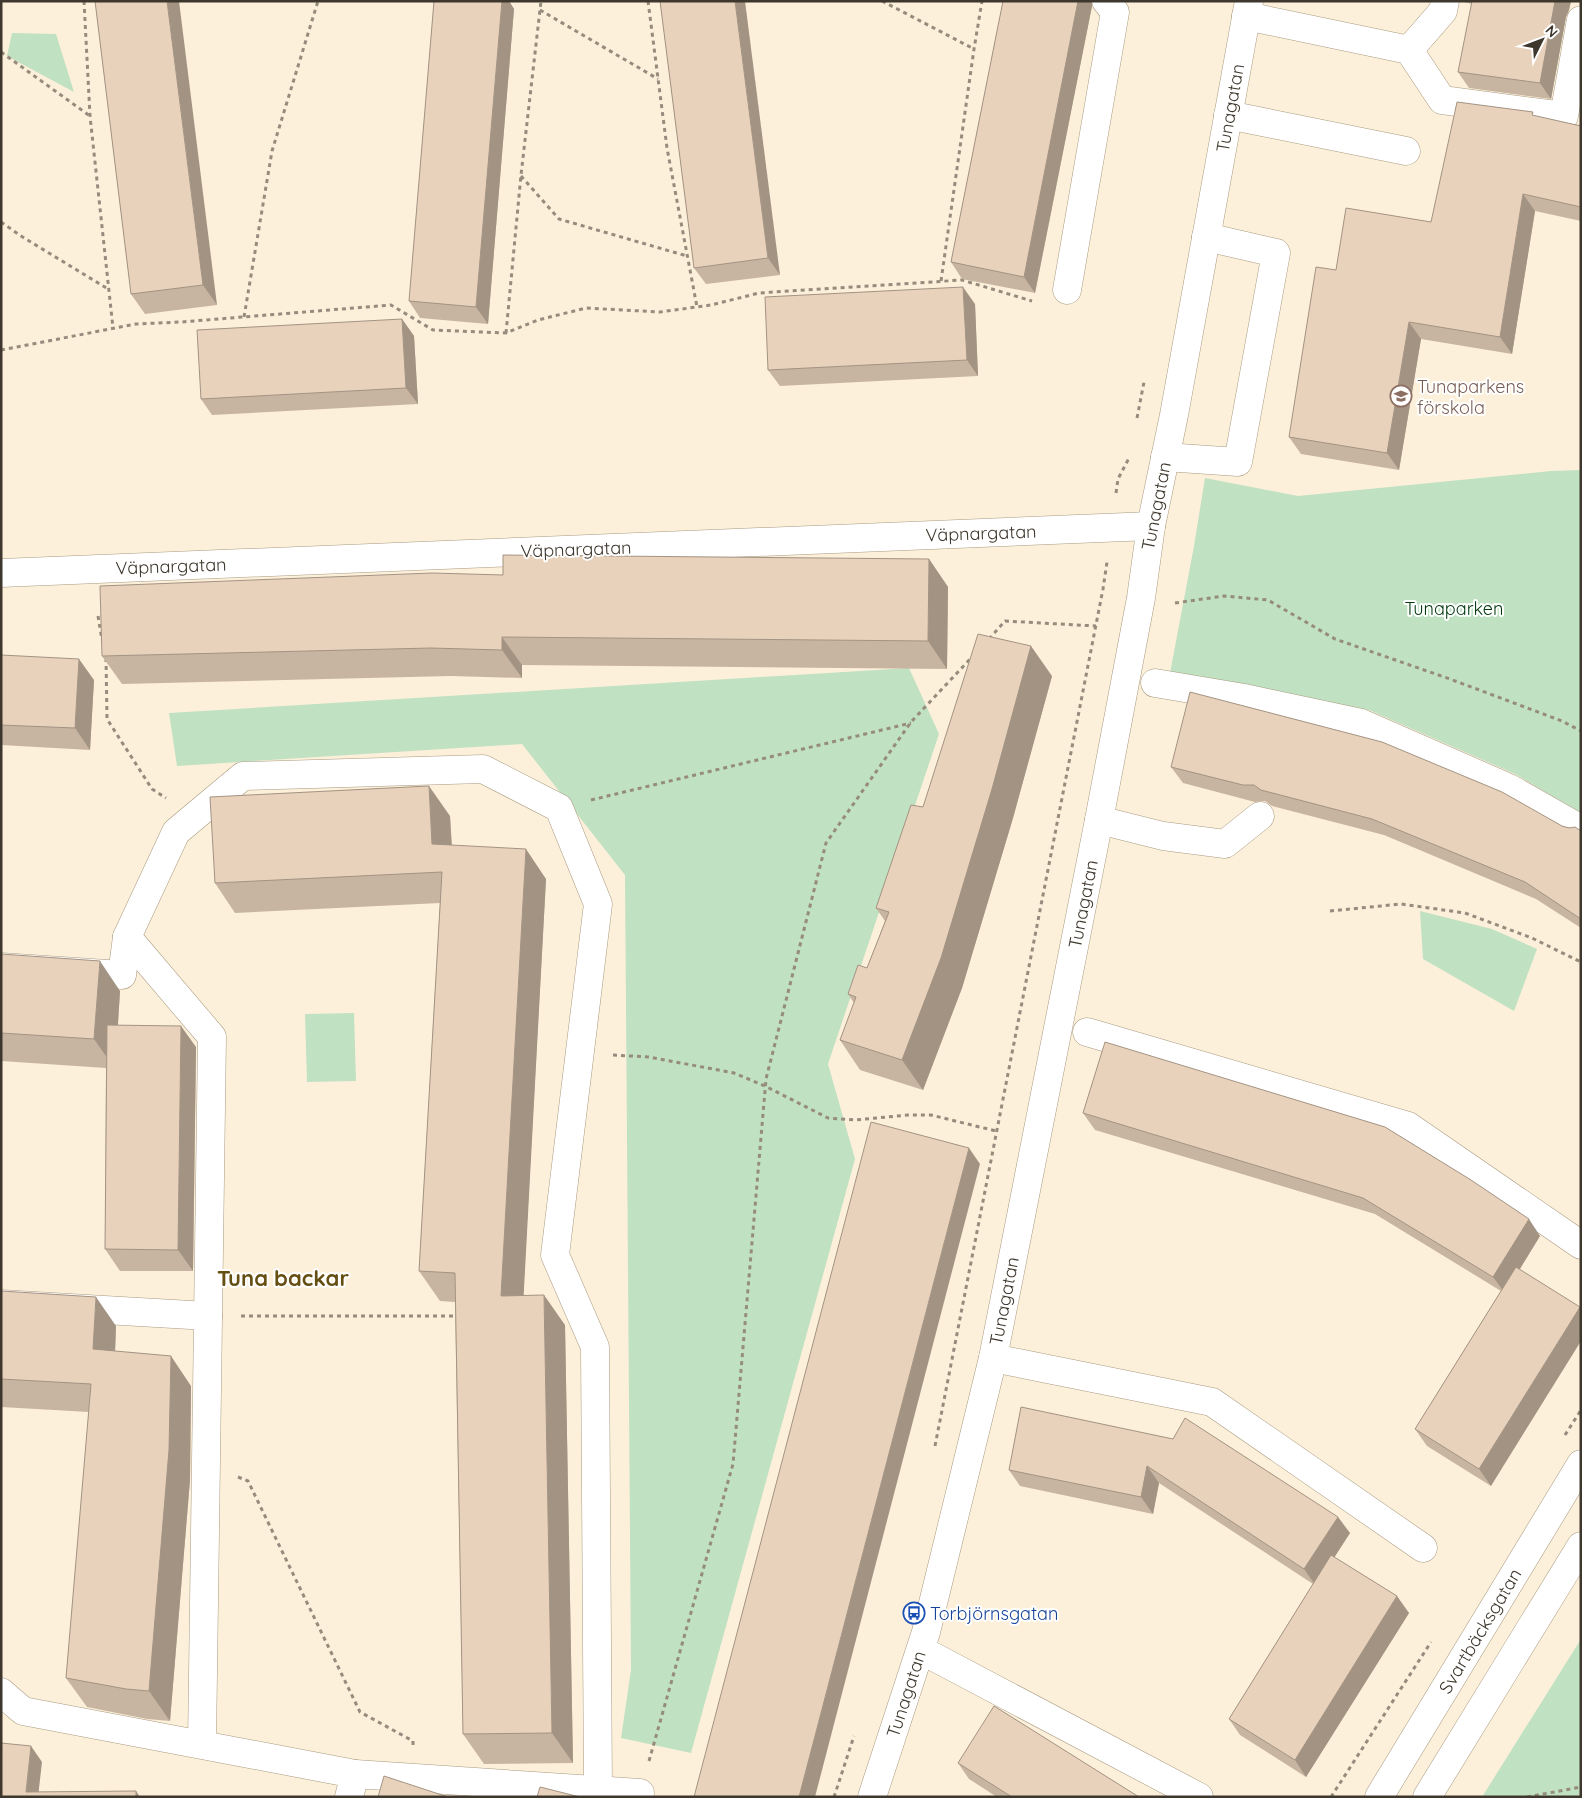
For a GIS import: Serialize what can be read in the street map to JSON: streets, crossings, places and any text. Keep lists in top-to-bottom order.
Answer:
{
  "streets": {
    "street": ["Tunagatan", "Väpnargatan", "Svartbäcksgatan"]
  },
  "crossings": [
    ["Tunagatan", "Väpnargatan"]
  ],
  "districts": ["Tuna backar"],
  "parks": ["Tunaparken"],
  "places": {
    "school or university": ["Tunaparkens förskola"],
    "bus stop": ["Torbjörnsgatan"]
  },
  "north": "top right"
}
